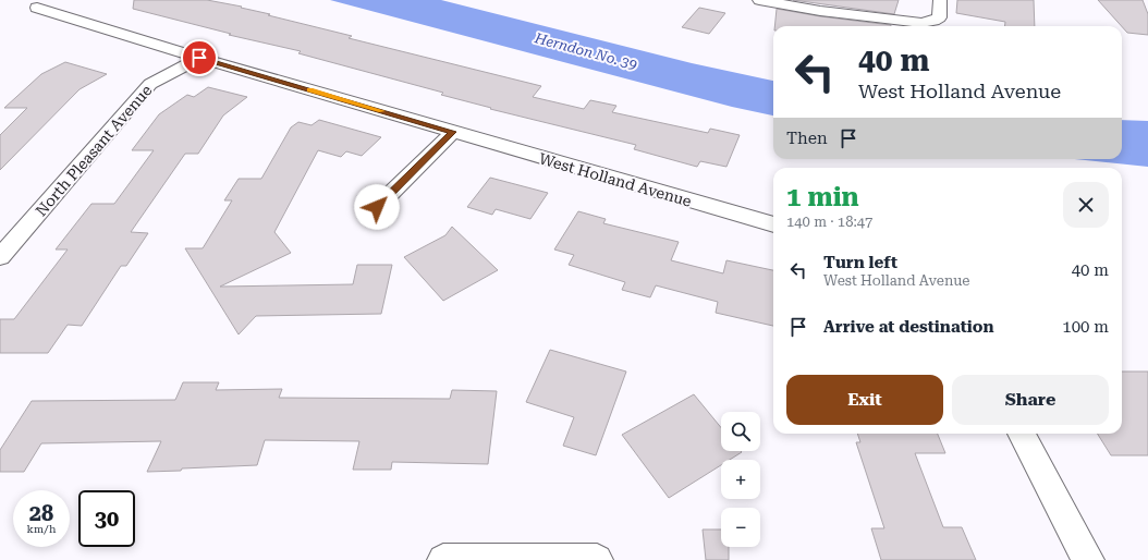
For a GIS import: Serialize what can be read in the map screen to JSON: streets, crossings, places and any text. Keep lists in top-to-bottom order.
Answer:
{
  "streets": {
    "street": ["North Pleasant Avenue", "West Holland Avenue"]
  },
  "crossings": [
    ["North Pleasant Avenue", "West Holland Avenue"]
  ],
  "water": ["Herndon No. 39"],
  "page": {
    "turn": ["40 m", "West Holland Avenue"],
    "then": "Then",
    "heading": ["1 min", "140 m · 18:47"],
    "list": [
      {
        "name": "Turn left",
        "note": "West Holland Avenue",
        "value": "40 m"
      },
      {
        "name": "Arrive at destination",
        "value": "100 m"
      }
    ],
    "buttons": ["Exit", "Share"],
    "map_buttons": ["+", "−"],
    "speed": "28 km/h",
    "limit": "30"
  }
}
